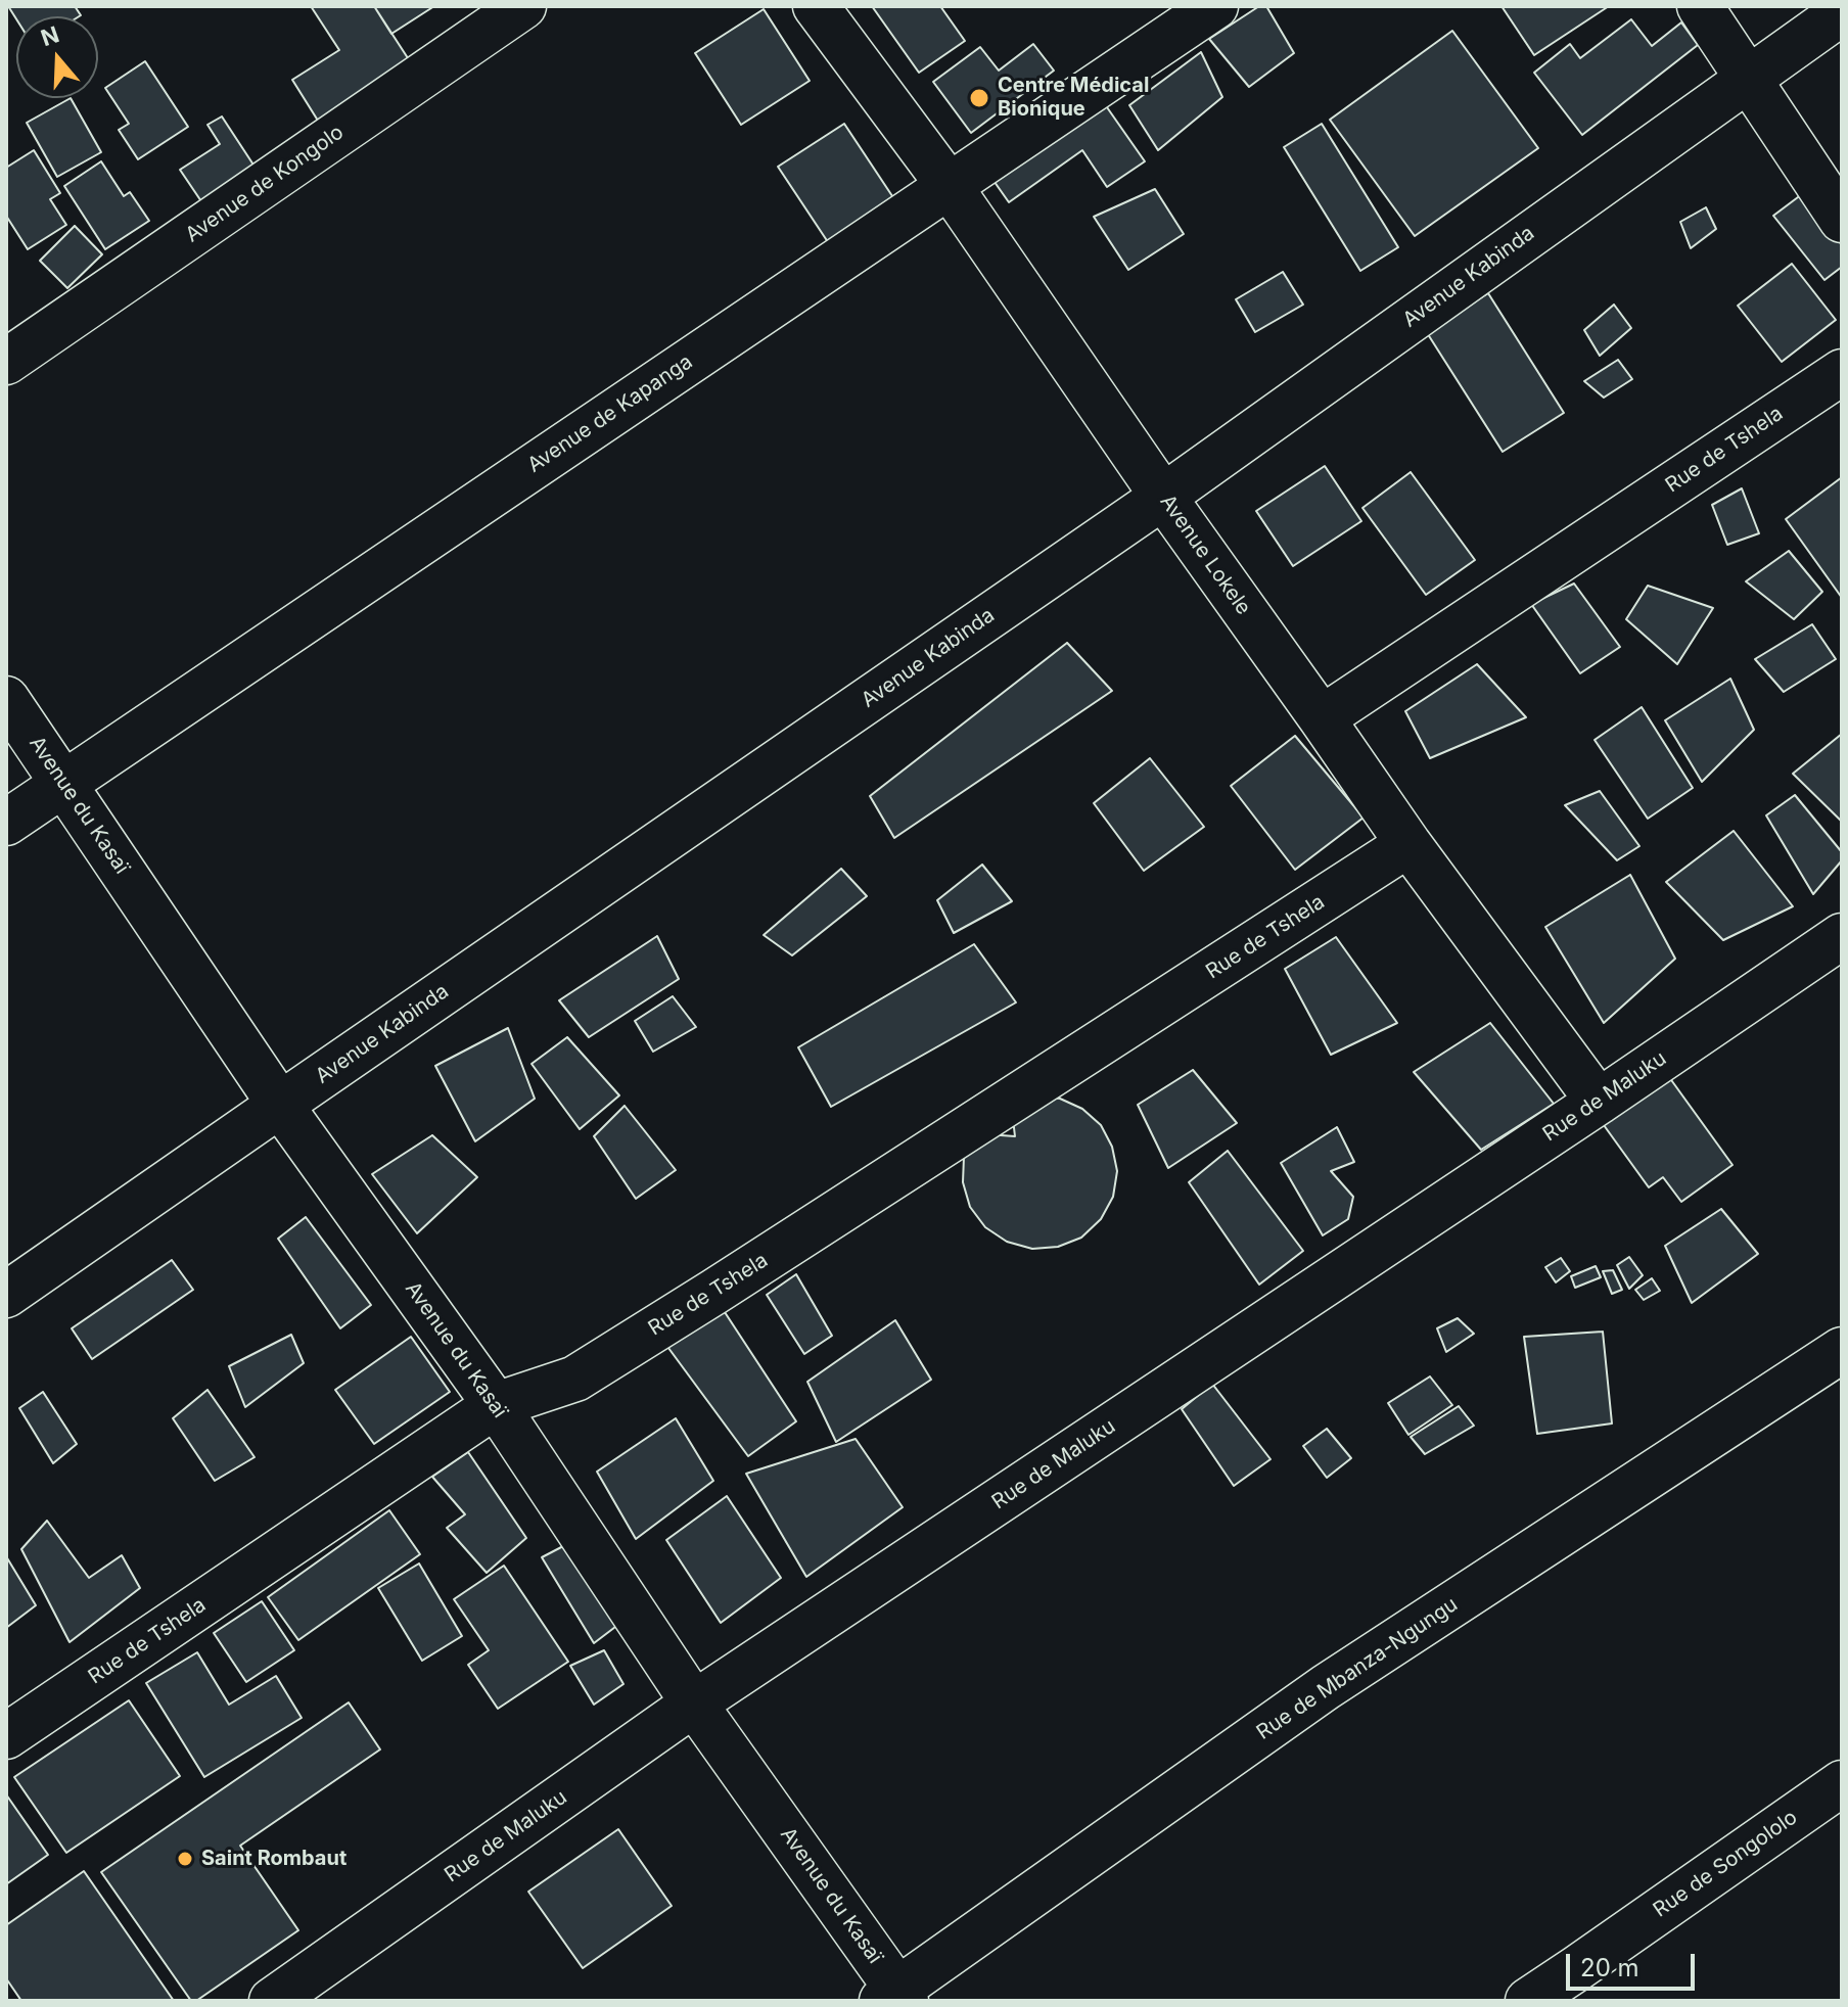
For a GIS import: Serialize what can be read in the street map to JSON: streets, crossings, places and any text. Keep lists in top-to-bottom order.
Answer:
{
  "streets": {
    "street": [
      "Avenue de Kongolo",
      "Avenue Kabinda",
      "Avenue de Kapanga",
      "Rue de Tshela",
      "Avenue Lokele",
      "Avenue du Kasaï",
      "Rue de Maluku",
      "Rue de Mbanza-Ngungu",
      "Rue de Songololo"
    ]
  },
  "crossings": [
    ["Avenue Kabinda", "Avenue Lokele"],
    ["Avenue Kabinda", "Avenue du Kasaï"],
    ["Avenue de Kapanga", "Avenue Lokele"],
    ["Avenue de Kapanga", "Avenue du Kasaï"],
    ["Rue de Tshela", "Avenue Lokele"],
    ["Rue de Tshela", "Avenue du Kasaï"],
    ["Avenue Lokele", "Rue de Maluku"],
    ["Avenue du Kasaï", "Rue de Maluku"],
    ["Avenue du Kasaï", "Rue de Mbanza-Ngungu"]
  ],
  "places": ["Centre Médical Bionique", "Saint Rombaut"],
  "scale_bar": "20 m",
  "north": "top"
}
